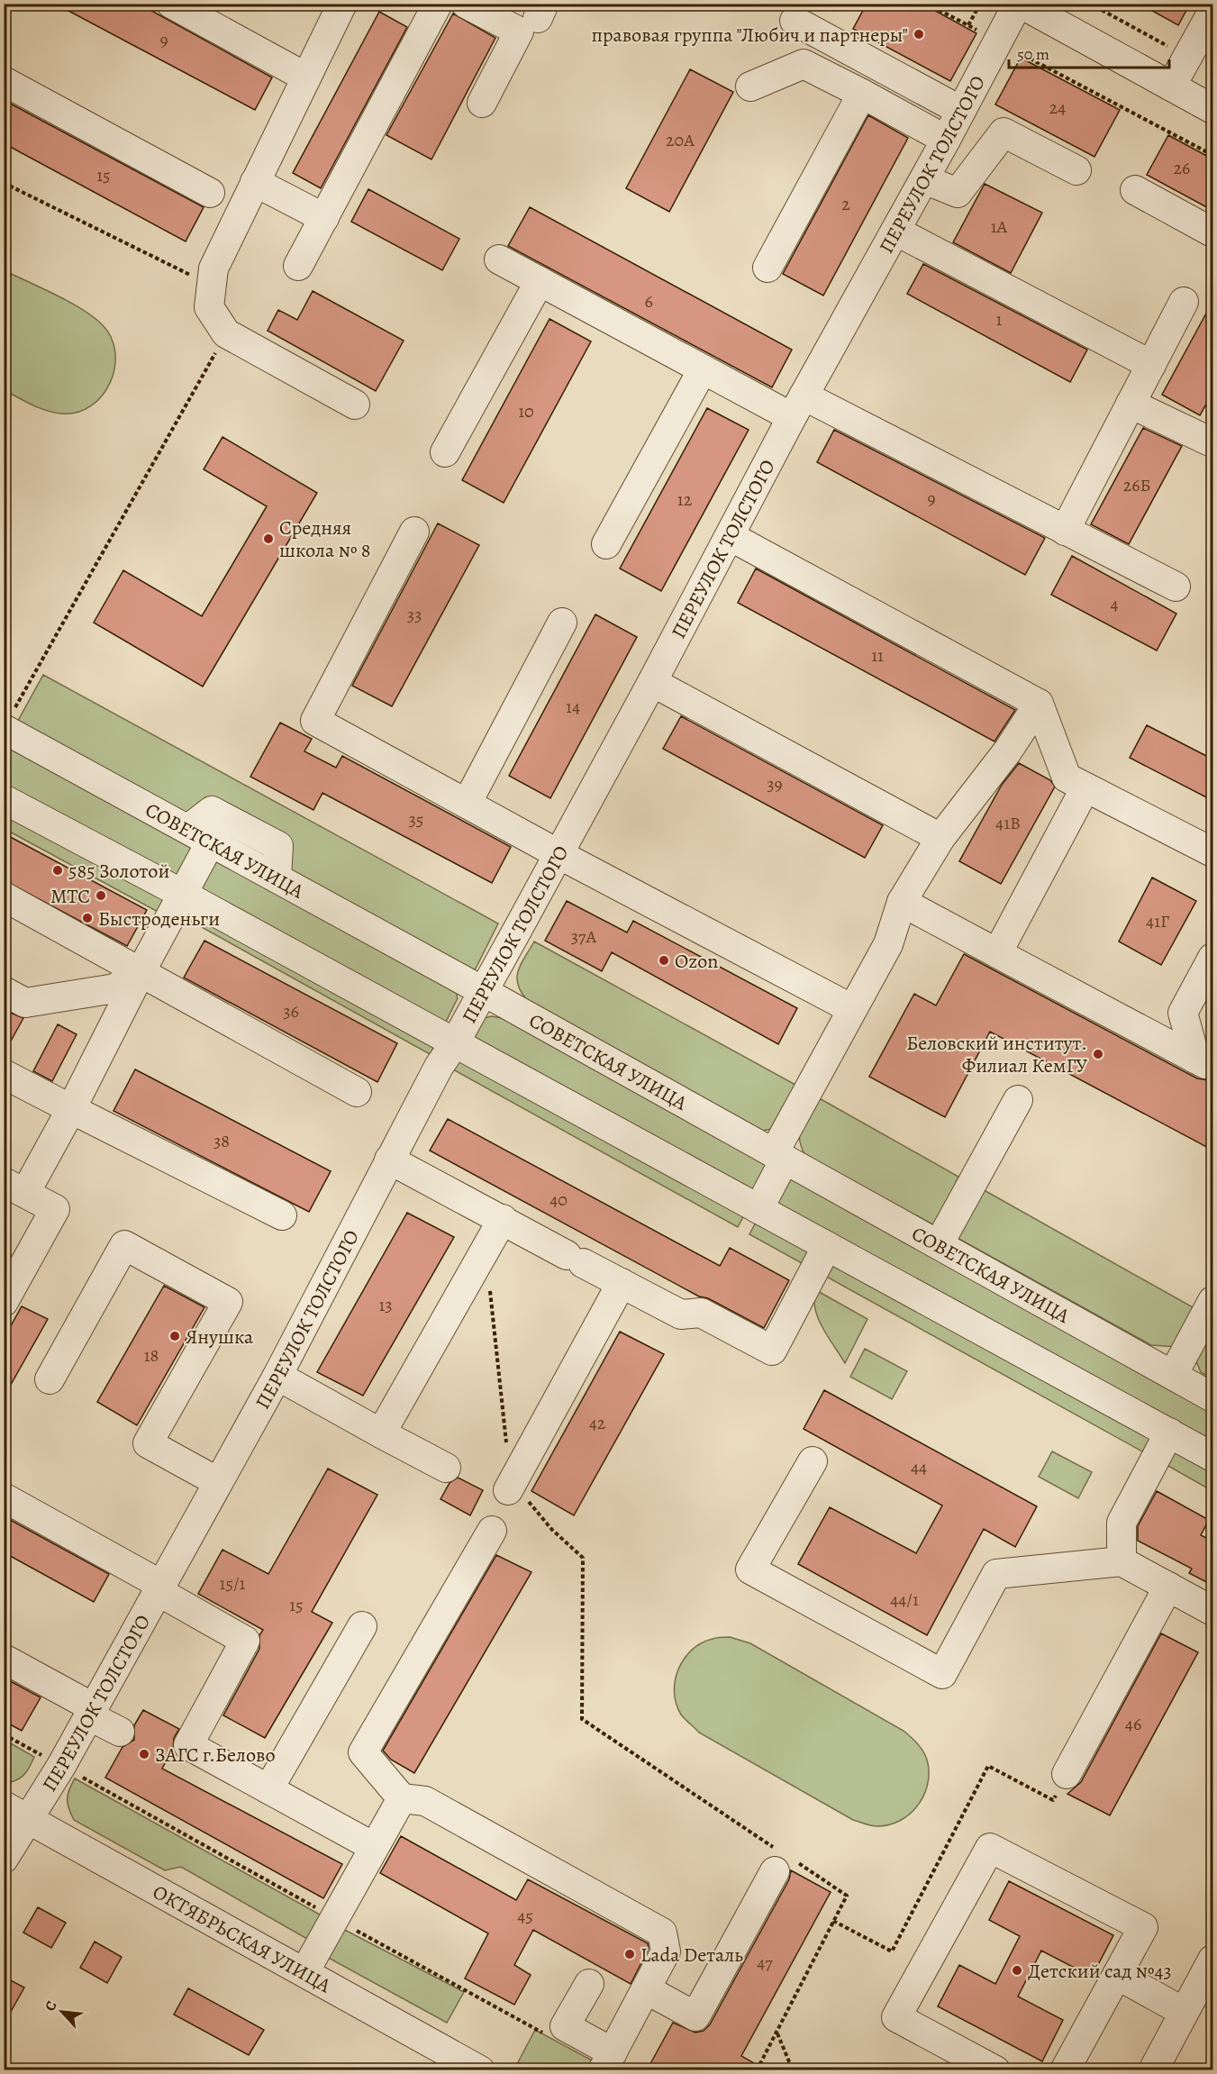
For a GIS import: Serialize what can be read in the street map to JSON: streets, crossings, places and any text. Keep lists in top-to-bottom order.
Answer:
{
  "streets": {
    "street": ["ПЕРЕУЛОК ТОЛСТОГО", "СОВЕТСКАЯ УЛИЦА", "ОКТЯБРЬСКАЯ УЛИЦА"]
  },
  "crossings": [
    ["ПЕРЕУЛОК ТОЛСТОГО", "СОВЕТСКАЯ УЛИЦА"],
    ["ПЕРЕУЛОК ТОЛСТОГО", "ОКТЯБРЬСКАЯ УЛИЦА"]
  ],
  "places": [
    "правовая группа \"Любич и партнеры\"",
    "Средняя школа № 8",
    "585 Золотой",
    "МТС",
    "Быстроденьги",
    "Ozon",
    "Беловский институт. Филиал КемГУ",
    "Янушка",
    "ЗАГС г.Белово",
    "Lada Dеталь",
    "Детский сад №43"
  ],
  "house_numbers": [
    "9",
    "24",
    "20А",
    "26",
    "15",
    "2",
    "1А",
    "6",
    "1",
    "10",
    "26Б",
    "9",
    "12",
    "4",
    "33",
    "11",
    "14",
    "39",
    "35",
    "41В",
    "41Г",
    "37А",
    "36",
    "38",
    "40",
    "13",
    "18",
    "42",
    "44",
    "15/1",
    "44/1",
    "15",
    "46",
    "45",
    "47"
  ],
  "scale_bar": "50 m",
  "north": "top left"
}
